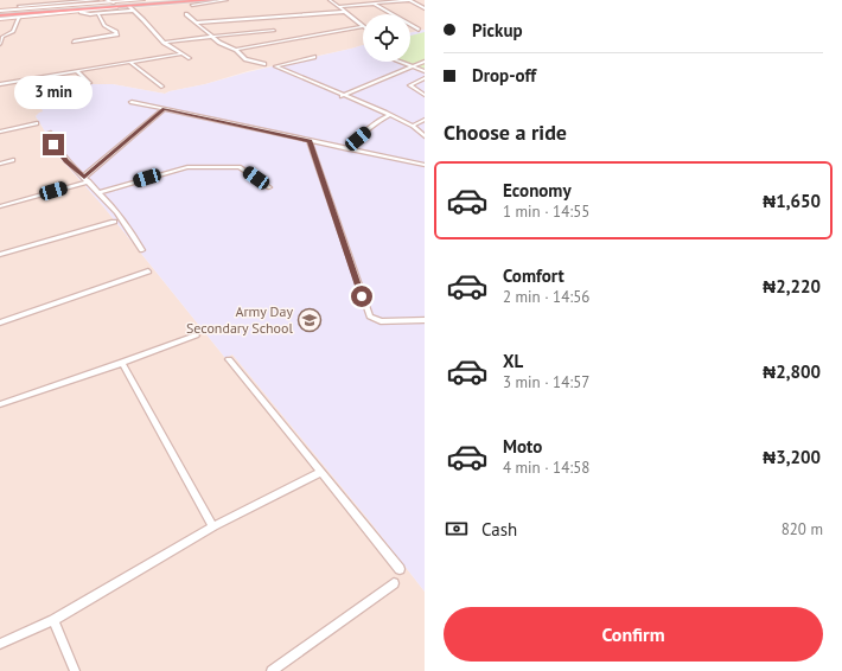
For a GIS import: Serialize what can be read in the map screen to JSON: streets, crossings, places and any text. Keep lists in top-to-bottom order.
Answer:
{
  "places": {
    "school or university": ["Army Day Secondary School"]
  },
  "page": {
    "banner": ["Pickup", "Drop-off"],
    "bubble": "3 min",
    "heading": "Choose a ride",
    "list": [
      {
        "name": "Economy",
        "note": "1 min · 14:55",
        "value": "₦1,650"
      },
      {
        "name": "Comfort",
        "note": "2 min · 14:56",
        "value": "₦2,220"
      },
      {
        "name": "XL",
        "note": "3 min · 14:57",
        "value": "₦2,800"
      },
      {
        "name": "Moto",
        "note": "4 min · 14:58",
        "value": "₦3,200"
      }
    ],
    "pay": ["Cash", "820 m"],
    "buttons": "Confirm"
  }
}
